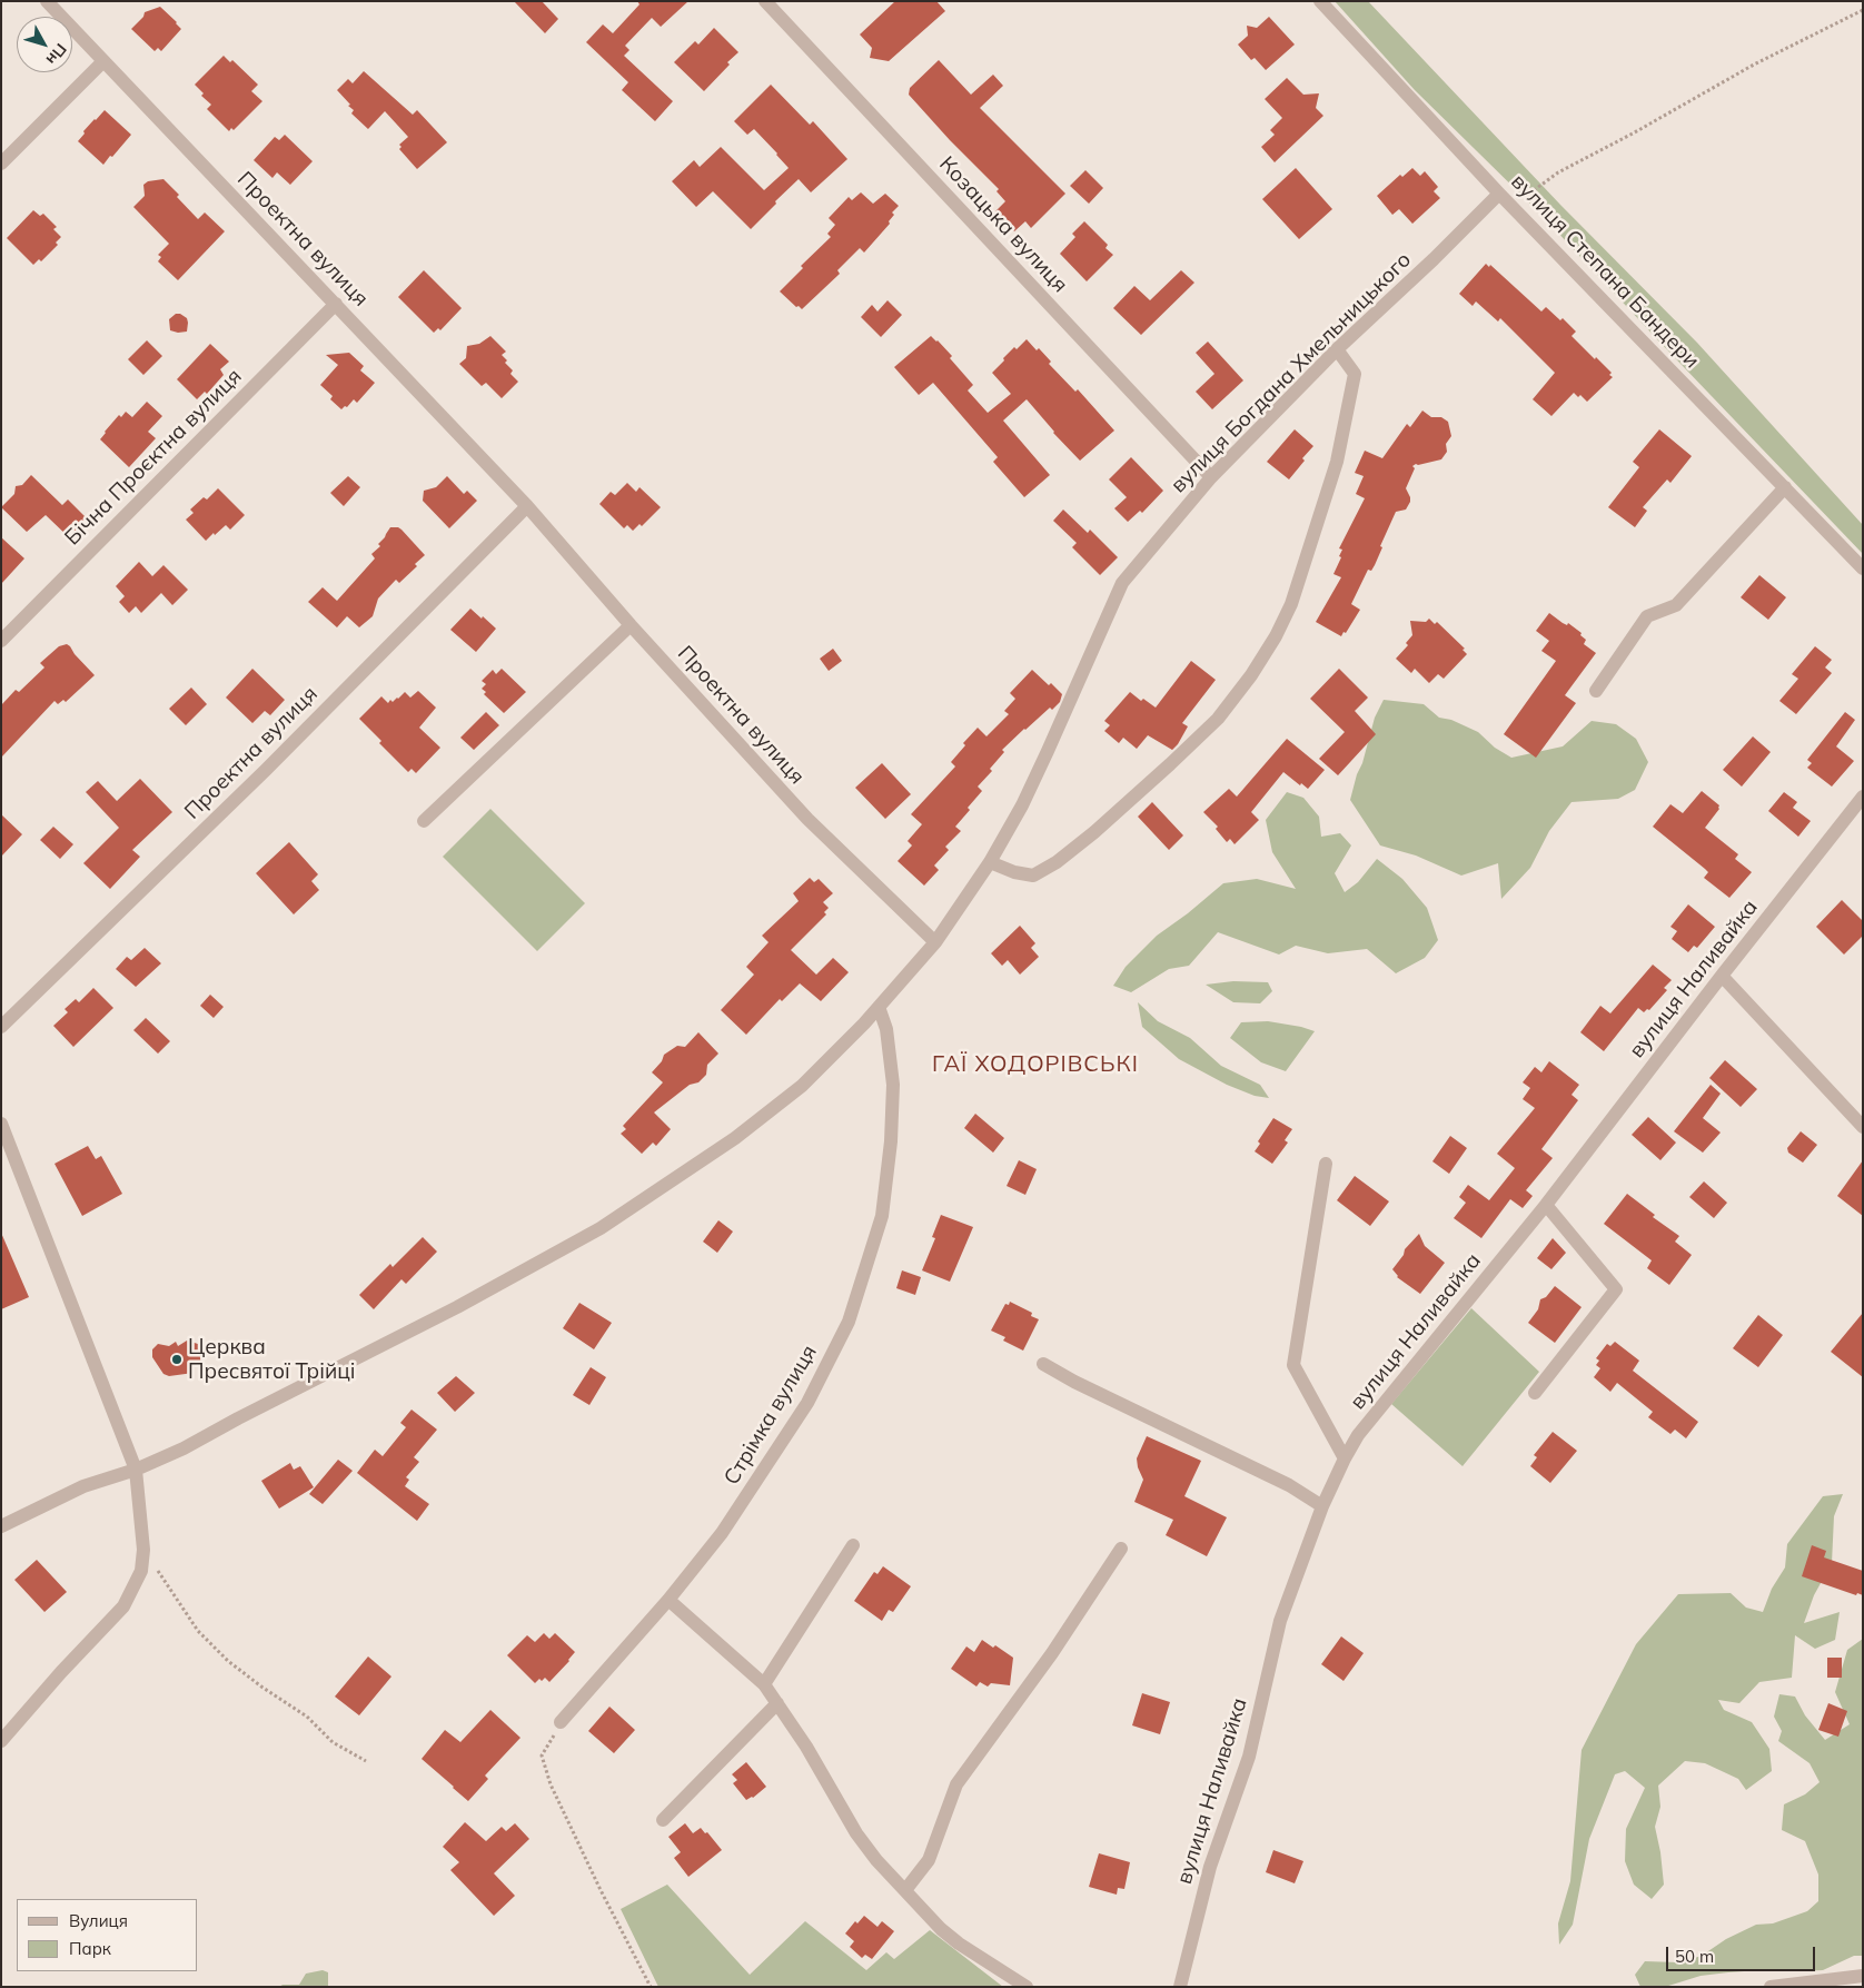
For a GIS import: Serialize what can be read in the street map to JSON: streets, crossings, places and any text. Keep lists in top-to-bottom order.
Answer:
{
  "streets": {
    "street": [
      "Козацька вулиця",
      "Проектна вулиця",
      "вулиця Степана Бандери",
      "вулиця Богдана Хмельницького",
      "Бічна Проєктна вулиця",
      "вулиця Наливайка",
      "Стрімка вулиця"
    ]
  },
  "crossings": [
    ["Козацька вулиця", "вулиця Богдана Хмельницького"],
    ["Проектна вулиця", "вулиця Богдана Хмельницького"],
    ["Проектна вулиця", "Бічна Проєктна вулиця"],
    ["вулиця Степана Бандери", "вулиця Богдана Хмельницького"],
    ["вулиця Богдана Хмельницького", "Стрімка вулиця"]
  ],
  "districts": ["ГАЇ ХОДОРІВСЬКІ"],
  "places": ["Церква Пресвятої Трійці"],
  "legend": ["Вулиця", "Парк"],
  "scale_bar": "50 m",
  "north": "bottom right"
}
